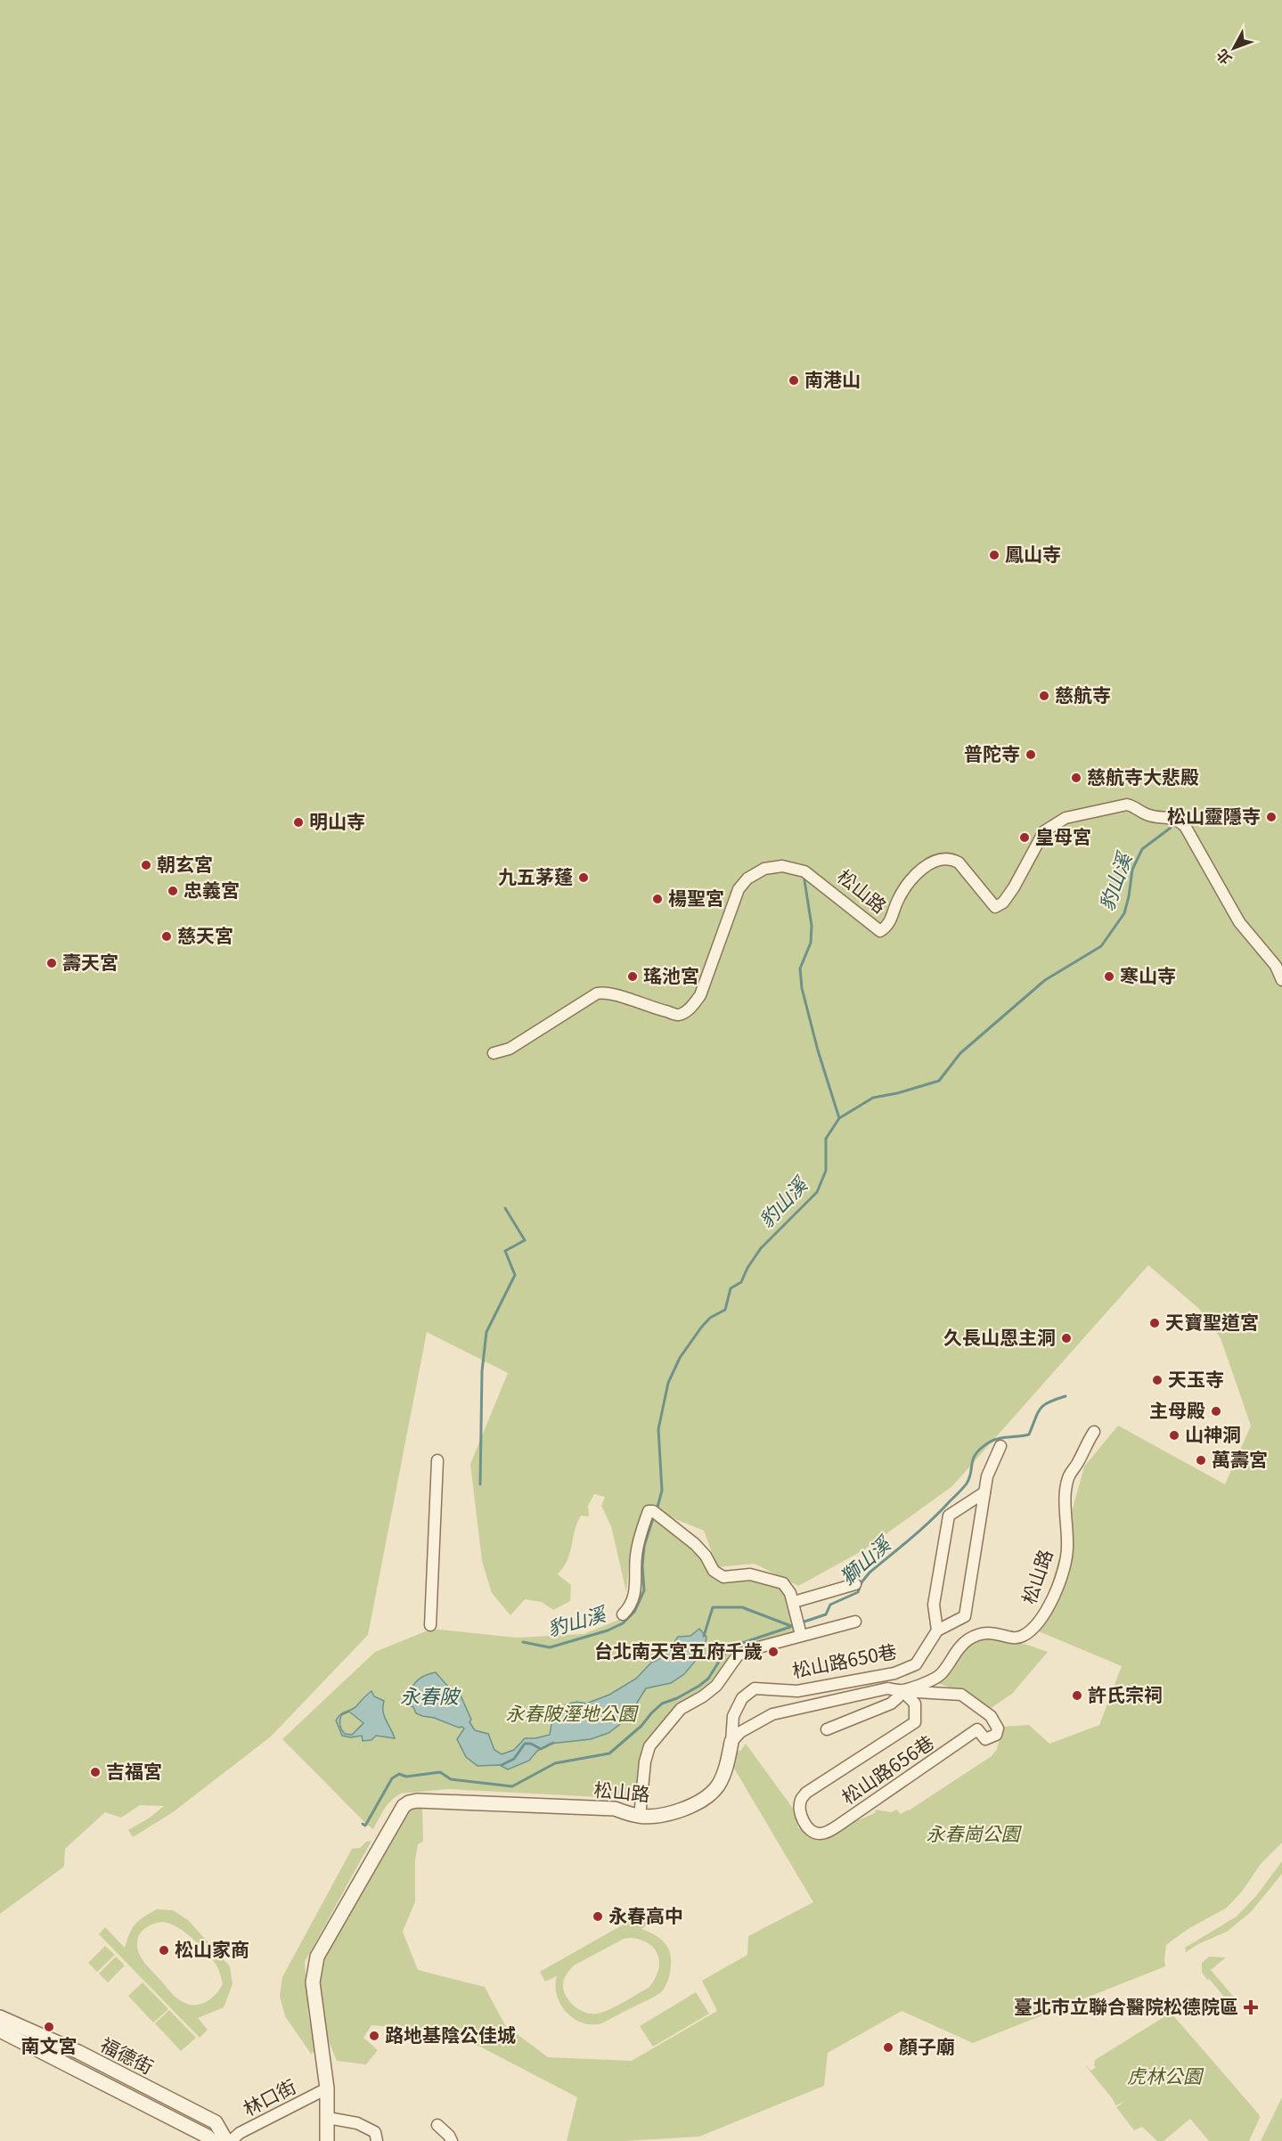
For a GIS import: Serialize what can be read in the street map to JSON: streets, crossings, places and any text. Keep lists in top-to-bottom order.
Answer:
{
  "streets": {
    "street": [
      "松山路",
      "松山路650巷",
      "松山路656巷",
      "福德街",
      "林口街"
    ]
  },
  "crossings": [
    ["松山路", "松山路650巷"],
    ["松山路", "松山路656巷"],
    ["松山路", "林口街"]
  ],
  "water": ["豹山溪", "獅山溪", "永春陂"],
  "parks": ["永春陂溼地公園", "永春崗公園", "虎林公園"],
  "places": {
    "other": [
      "南港山",
      "鳳山寺",
      "慈航寺",
      "普陀寺",
      "慈航寺大悲殿",
      "松山靈隱寺",
      "明山寺",
      "皇母宮",
      "朝玄宮",
      "九五茅蓬",
      "忠義宮",
      "楊聖宮",
      "慈天宮",
      "壽天宮",
      "瑤池宮",
      "寒山寺",
      "天寶聖道宮",
      "久長山恩主洞",
      "天玉寺",
      "主母殿",
      "山神洞",
      "萬壽宮",
      "台北南天宮五府千歲",
      "許氏宗祠",
      "吉福宮",
      "永春高中",
      "松山家商",
      "南文宮",
      "路地基陰公佳城",
      "顏子廟"
    ],
    "health": ["臺北市立聯合醫院松德院區"]
  },
  "north": "bottom left"
}
